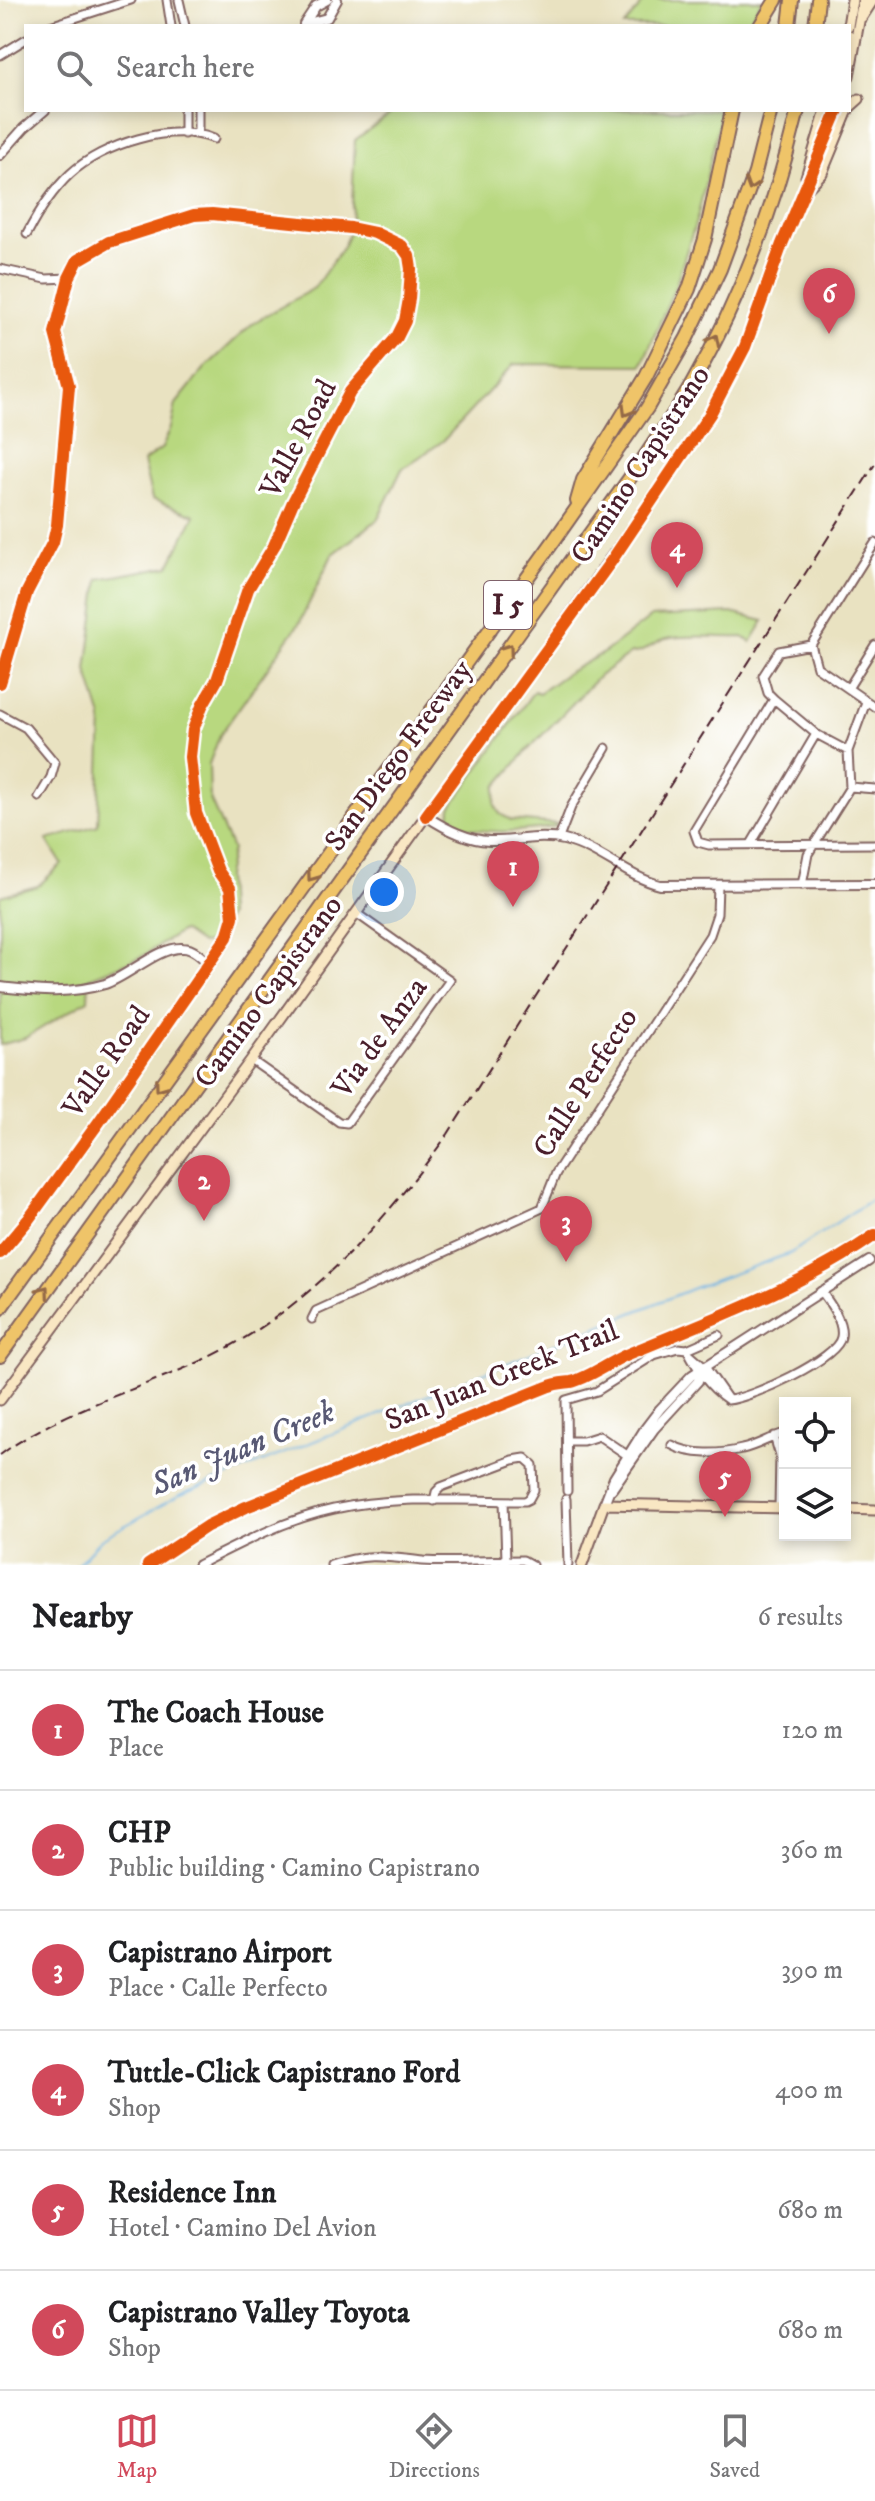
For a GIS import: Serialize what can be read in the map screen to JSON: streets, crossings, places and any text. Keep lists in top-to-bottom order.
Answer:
{
  "streets": {
    "highway": ["I 5", "San Diego Freeway"],
    "main road": ["Camino Capistrano"],
    "street": ["Valle Road", "Via de Anza", "Calle Perfecto"],
    "cycle path": ["San Juan Creek Trail"]
  },
  "crossings": [
    ["Camino Capistrano", "Via de Anza"]
  ],
  "water": ["San Juan Creek"],
  "page": {
    "search": "Search here",
    "pins": [
      "6",
      "4",
      "1",
      "2",
      "3",
      "5"
    ],
    "heading": ["Nearby", "6 results"],
    "list": [
      {
        "mark": "1",
        "name": "The Coach House",
        "note": "Place",
        "value": "120 m"
      },
      {
        "mark": "2",
        "name": "CHP",
        "note": "Public building · Camino Capistrano",
        "value": "360 m"
      },
      {
        "mark": "3",
        "name": "Capistrano Airport",
        "note": "Place · Calle Perfecto",
        "value": "390 m"
      },
      {
        "mark": "4",
        "name": "Tuttle-Click Capistrano Ford",
        "note": "Shop",
        "value": "400 m"
      },
      {
        "mark": "5",
        "name": "Residence Inn",
        "note": "Hotel · Camino Del Avion",
        "value": "680 m"
      },
      {
        "mark": "6",
        "name": "Capistrano Valley Toyota",
        "note": "Shop",
        "value": "680 m"
      }
    ],
    "nav": ["Map", "Directions", "Saved"]
  }
}
